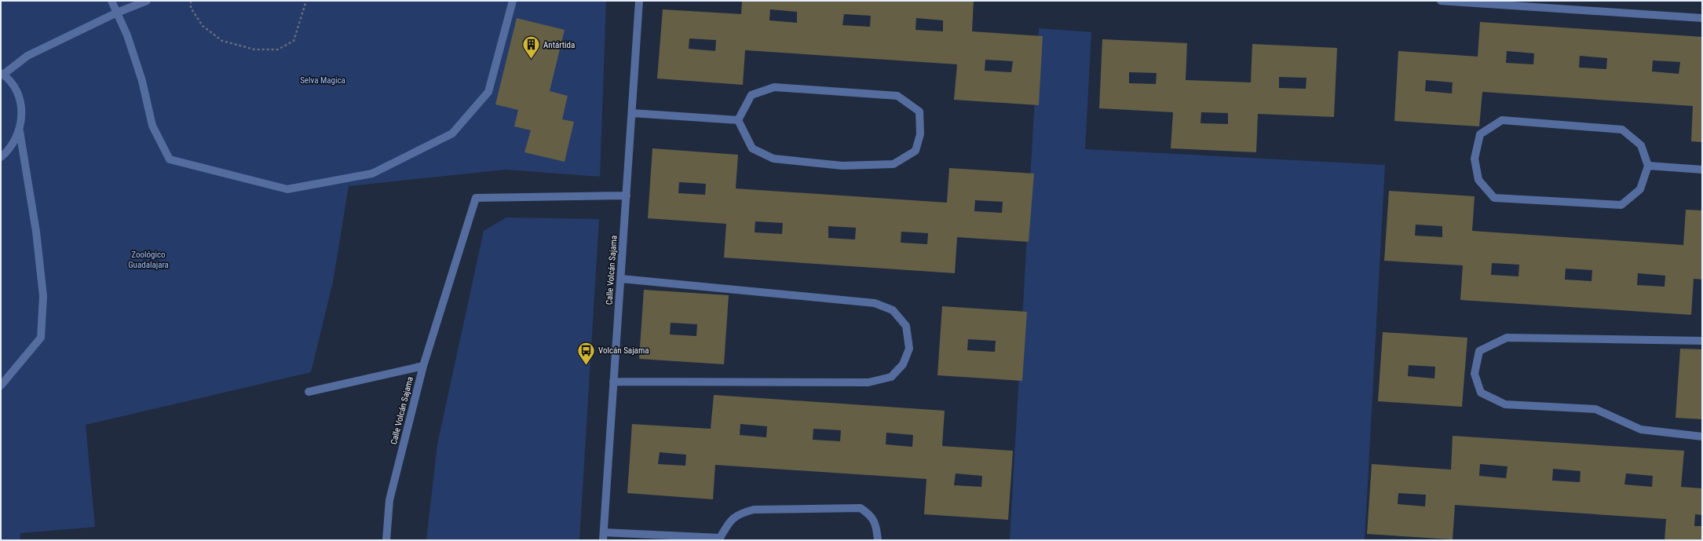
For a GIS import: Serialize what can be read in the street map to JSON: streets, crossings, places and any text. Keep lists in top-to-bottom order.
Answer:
{
  "streets": {
    "street": ["Calle Volcán Sajama"]
  },
  "parks": ["Selva Magica", "Zoológico Guadalajara"],
  "places": {
    "building": ["Antártida"],
    "bus stop": ["Volcán Sajama"]
  }
}
